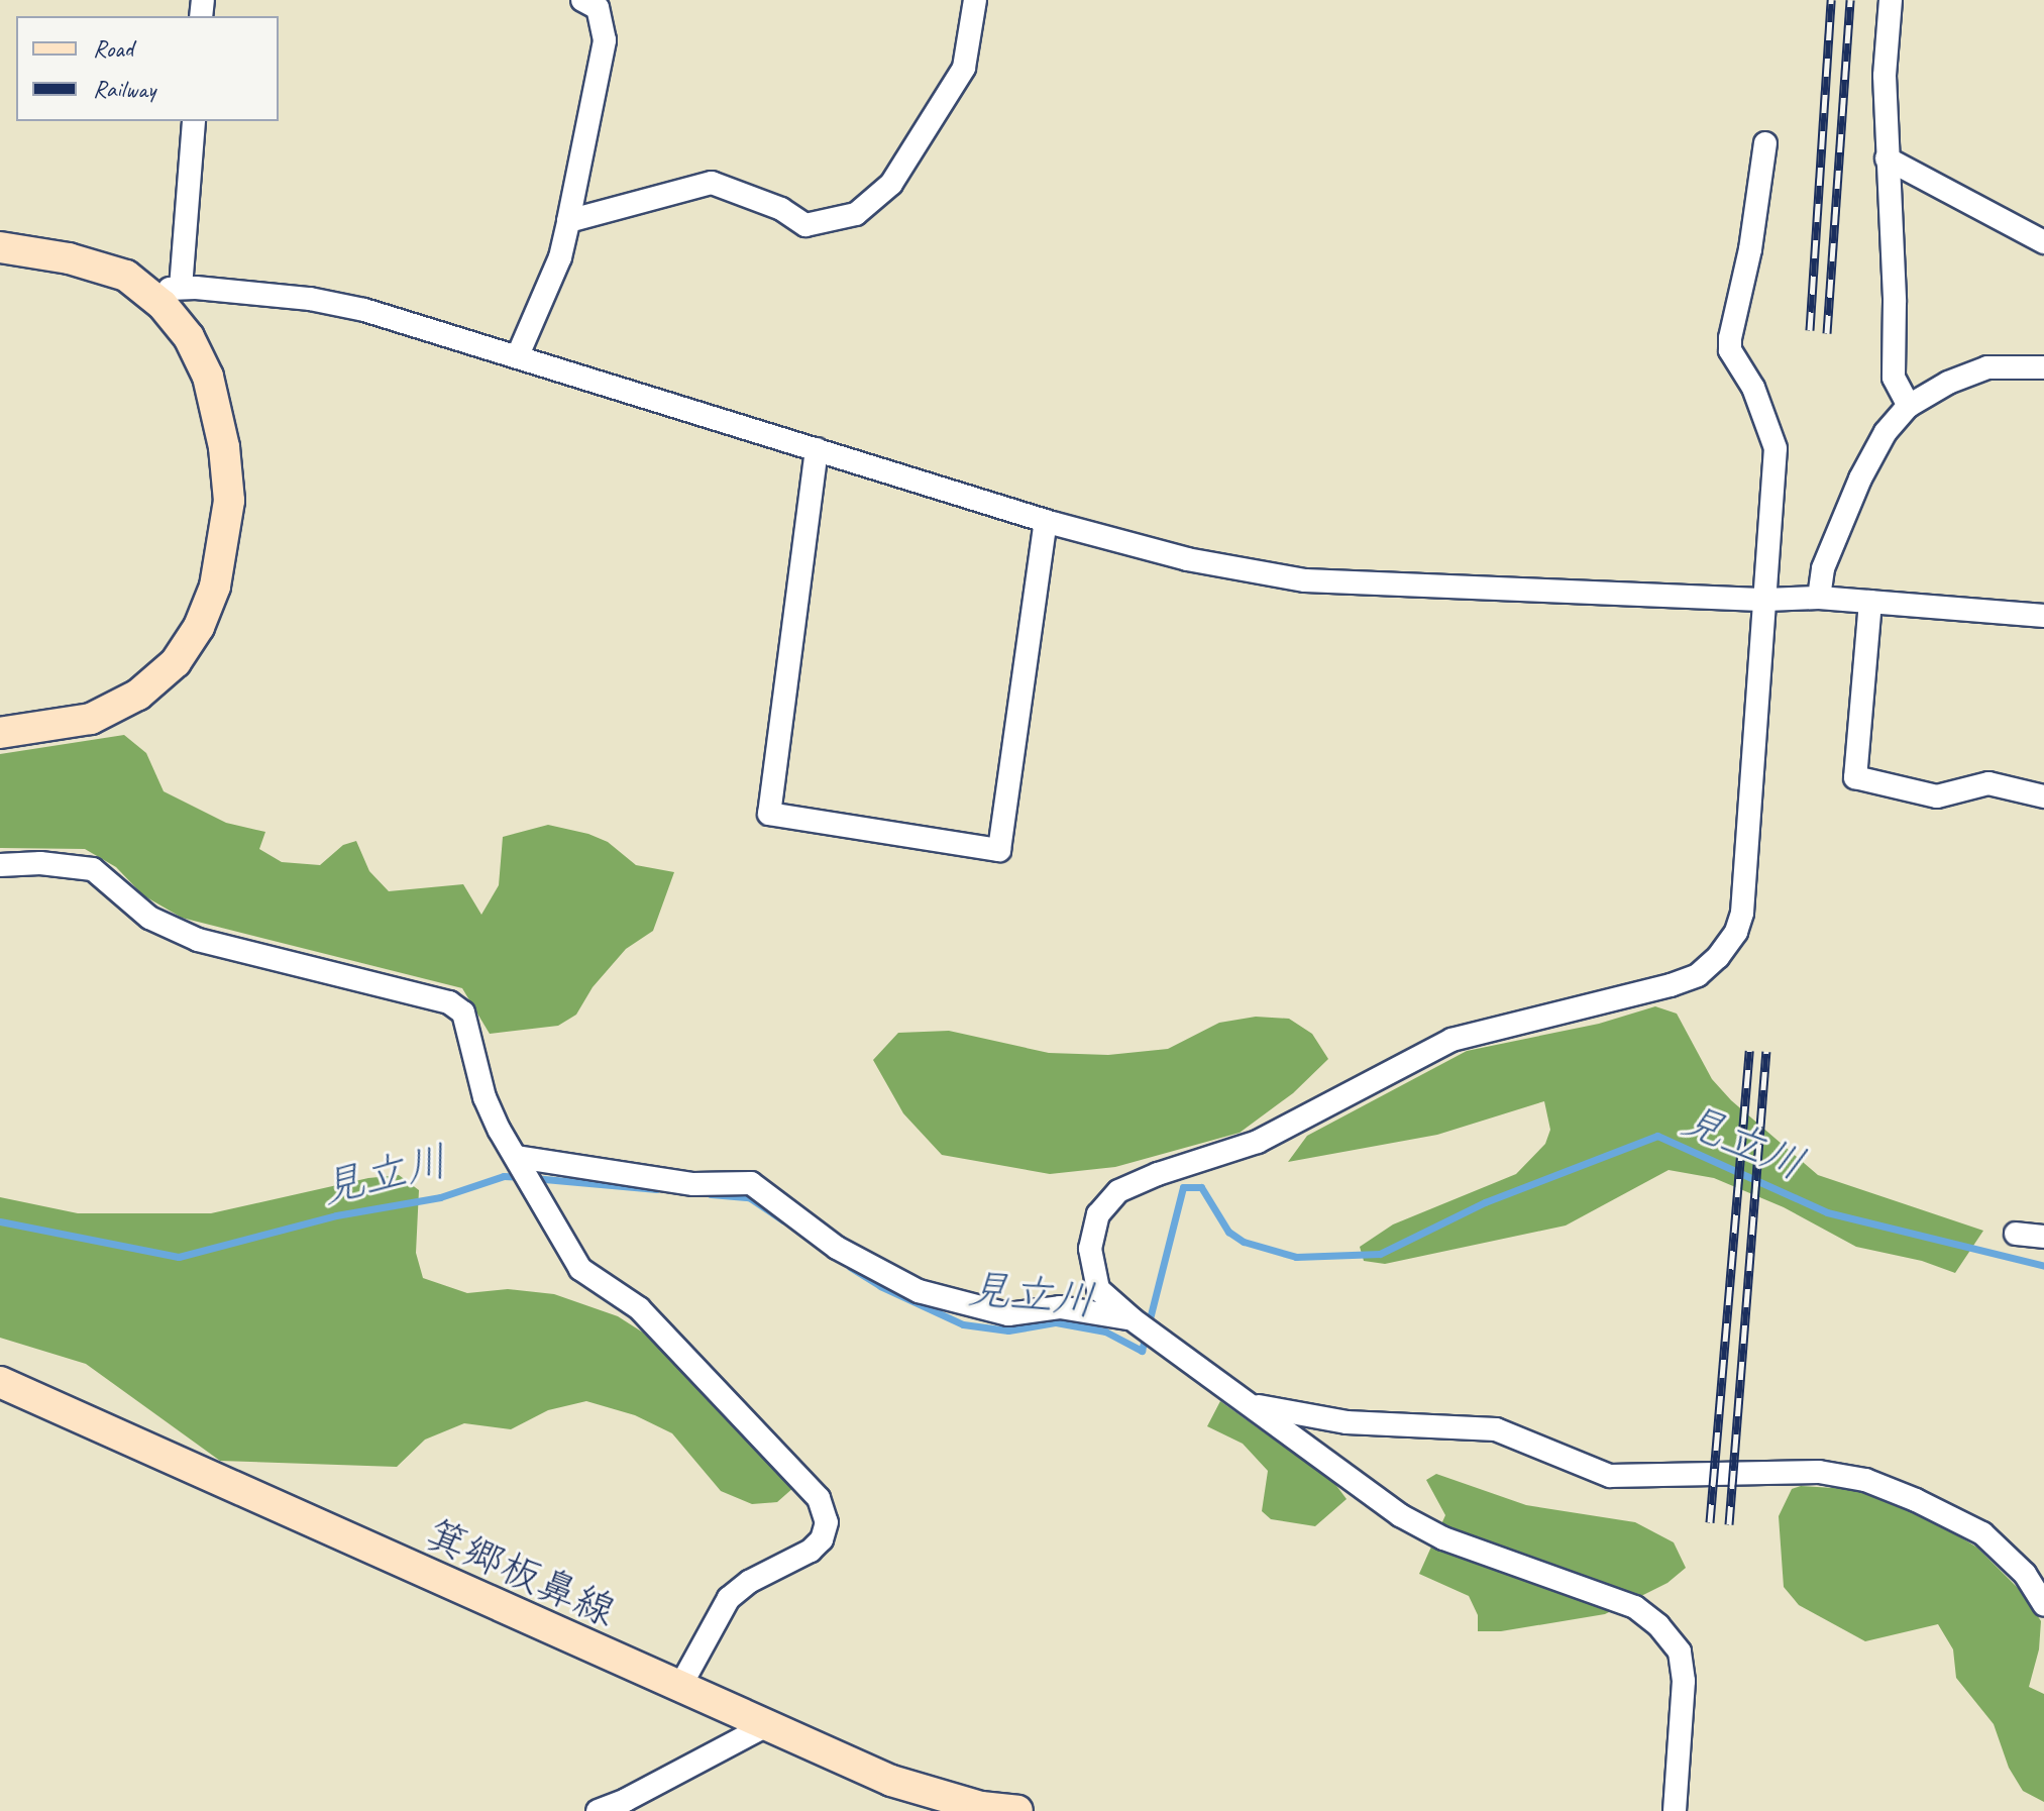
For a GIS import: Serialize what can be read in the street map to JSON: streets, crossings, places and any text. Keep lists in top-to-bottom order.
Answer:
{
  "streets": {
    "main road": ["箕郷板鼻線"]
  },
  "water": ["見立川"],
  "legend": ["Road", "Railway"]
}
